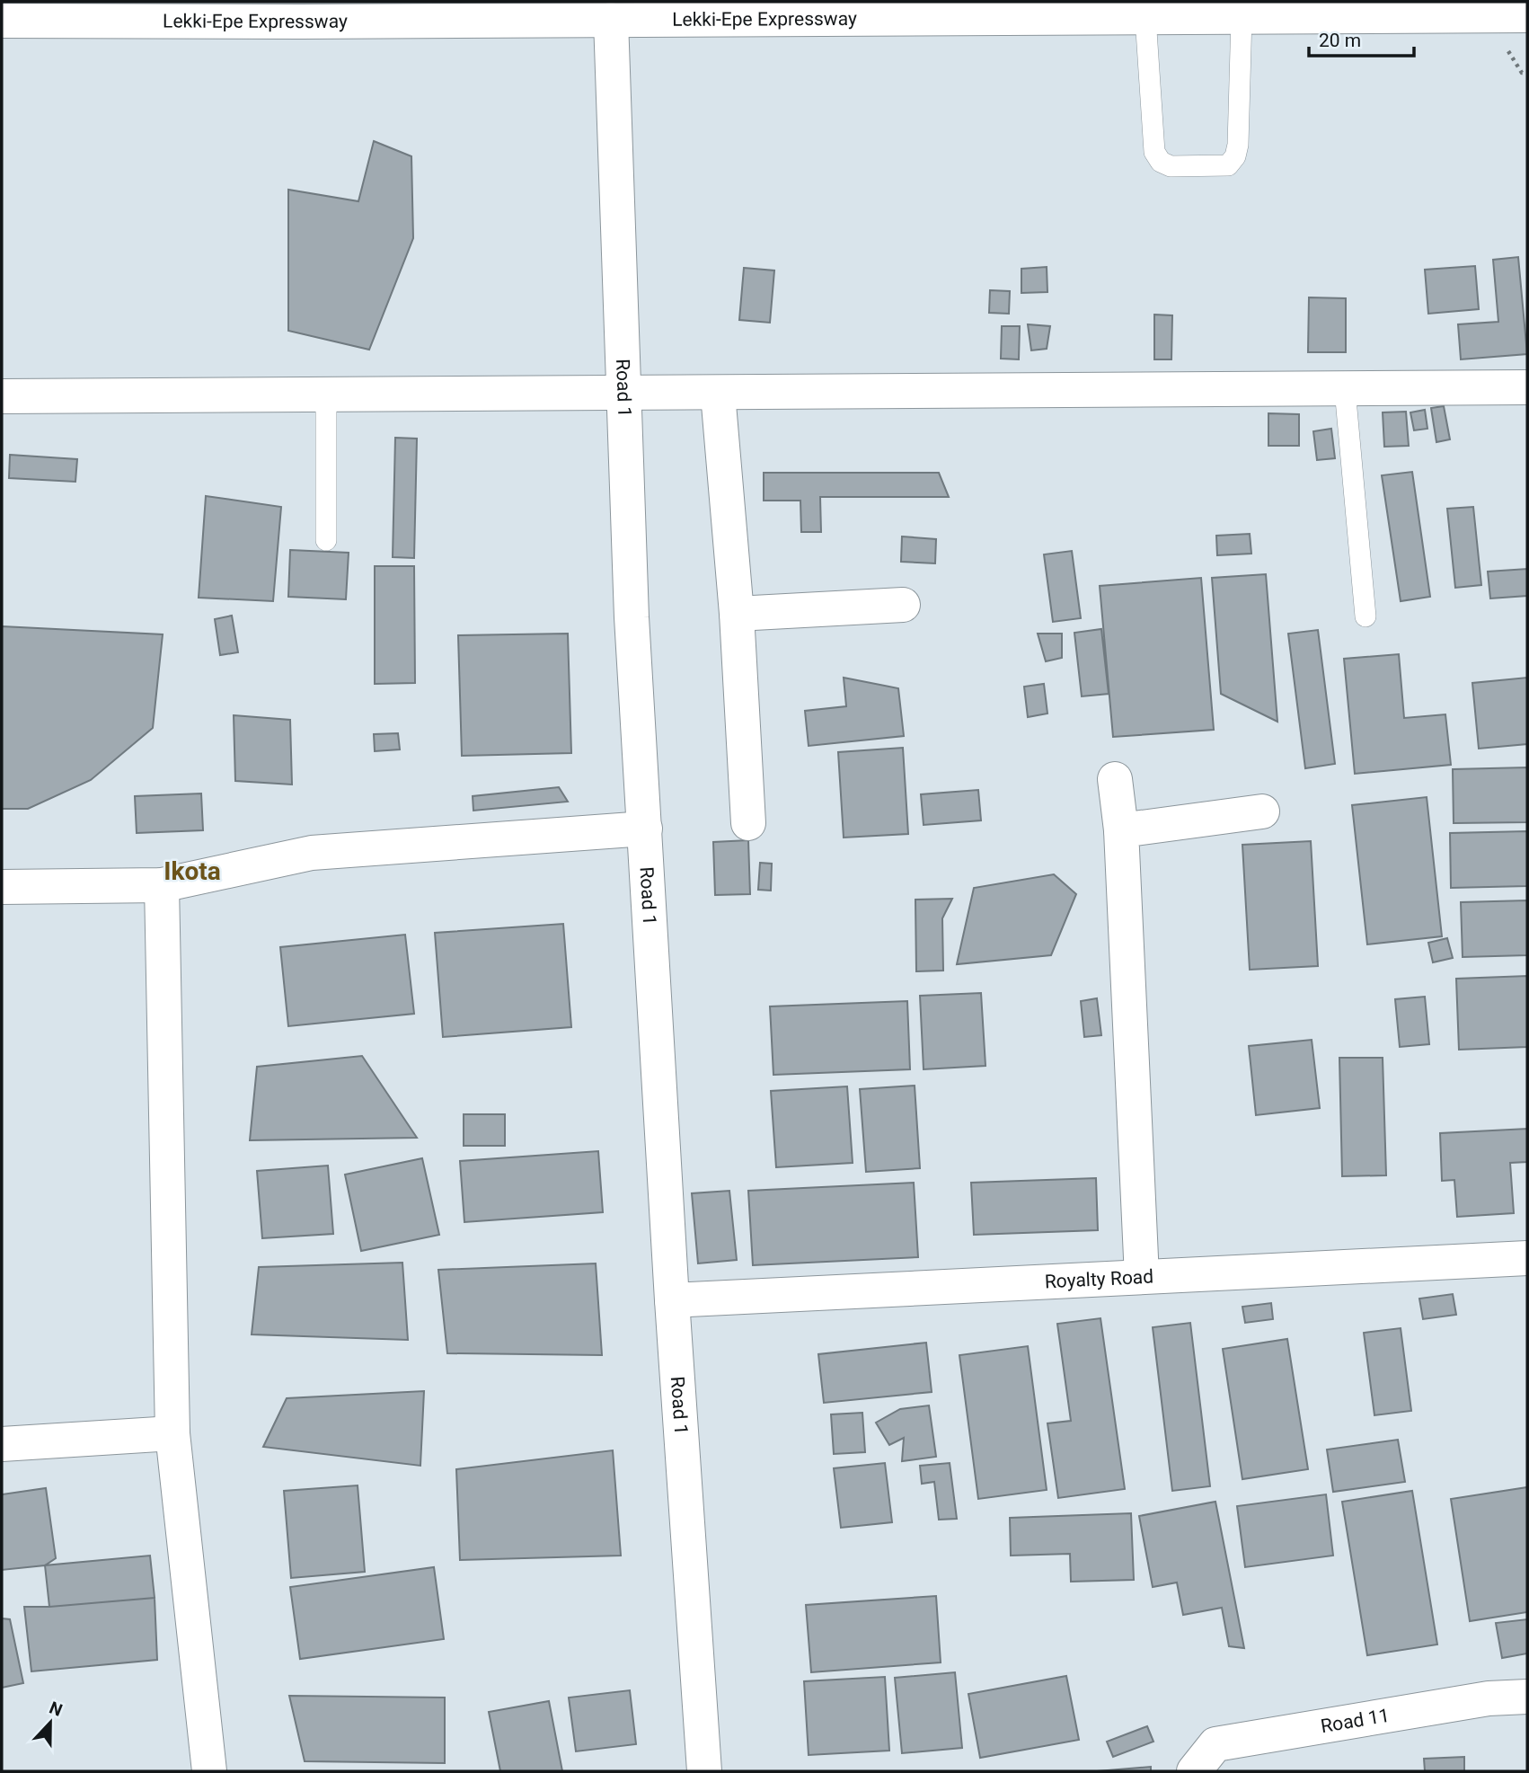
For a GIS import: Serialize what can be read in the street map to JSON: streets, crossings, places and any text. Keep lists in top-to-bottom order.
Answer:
{
  "streets": {
    "main road": [
      "Lekki-Epe Expressway",
      "Road 1",
      "Royalty Road",
      "Road 11"
    ]
  },
  "crossings": [
    ["Lekki-Epe Expressway", "Road 1"],
    ["Road 1", "Royalty Road"]
  ],
  "districts": ["Ikota"],
  "scale_bar": "20 m",
  "north": "top"
}
